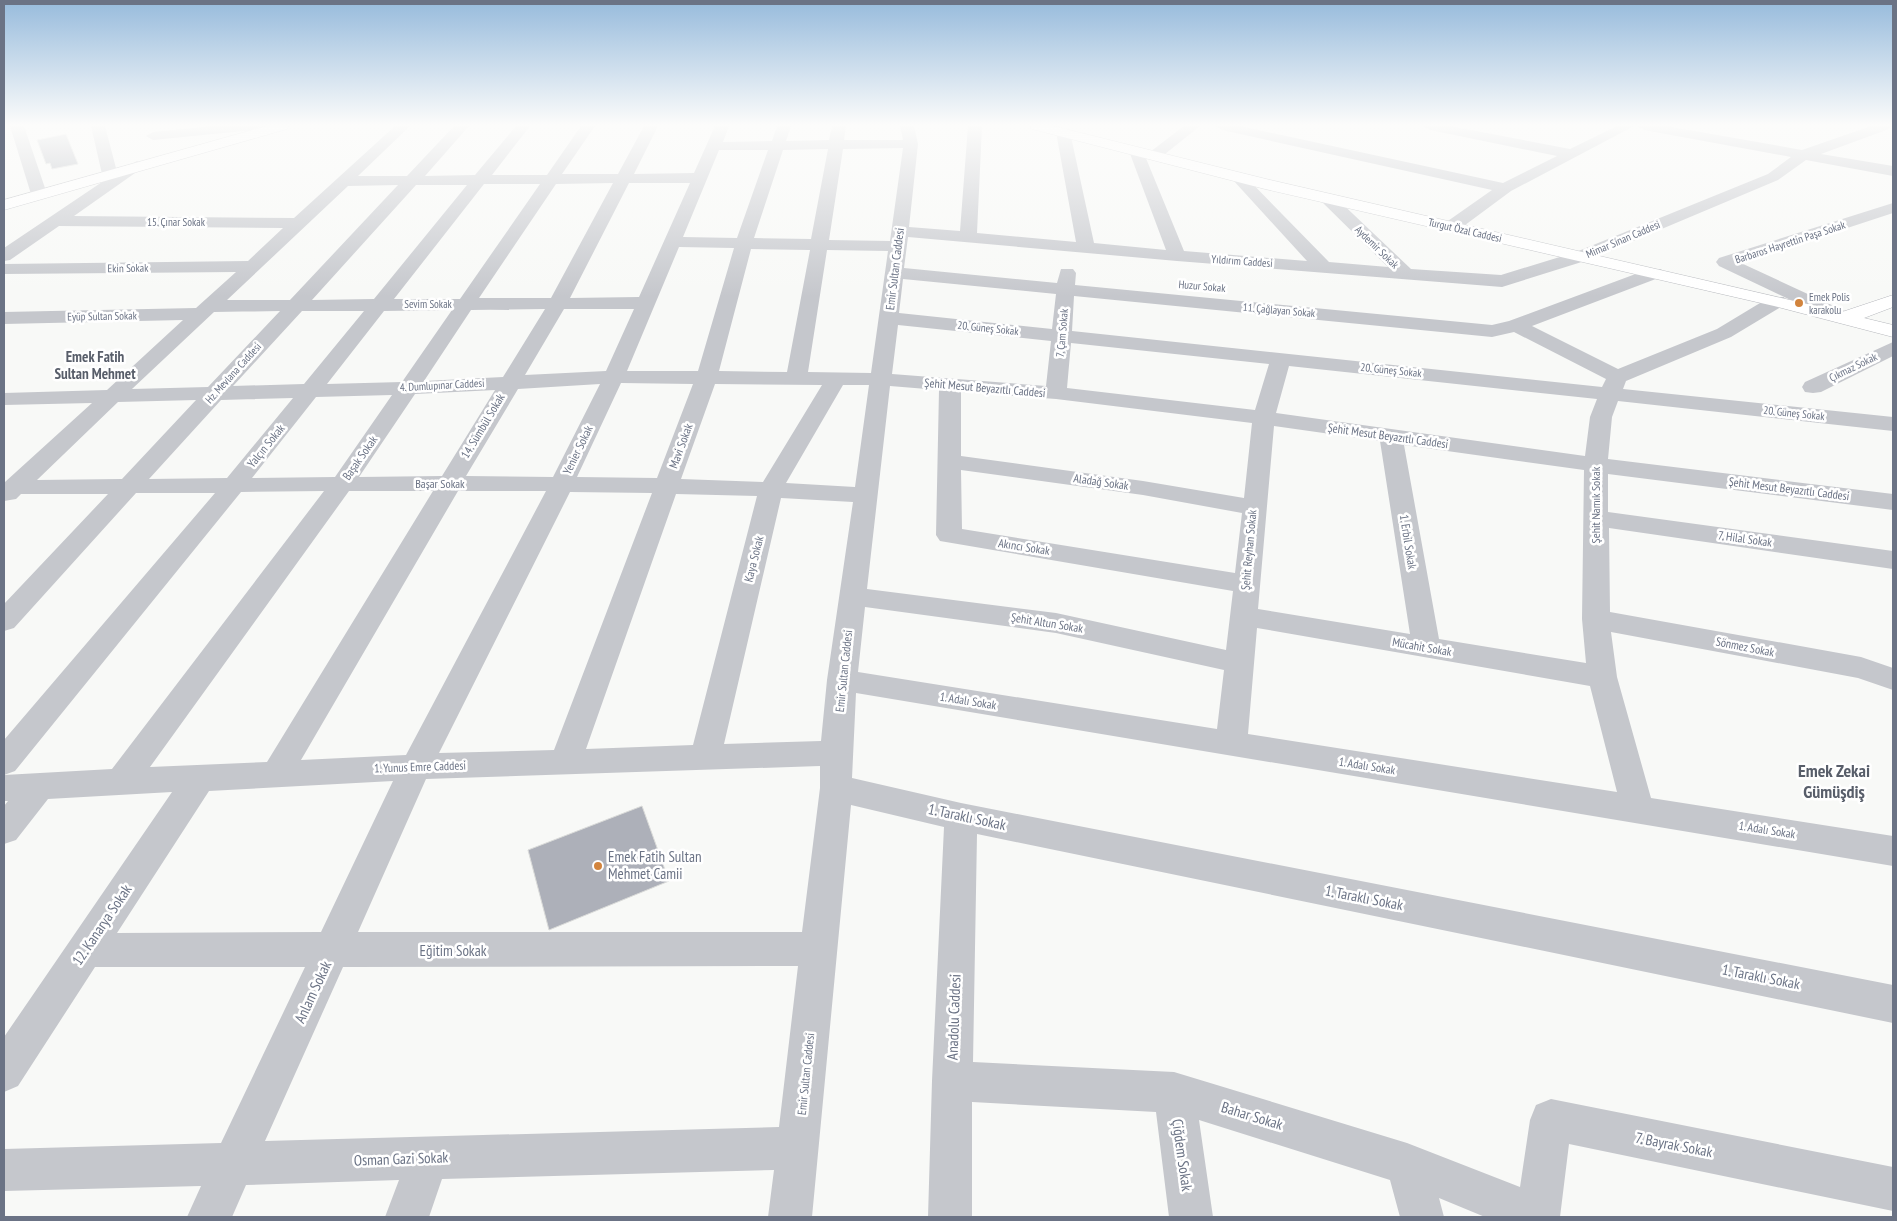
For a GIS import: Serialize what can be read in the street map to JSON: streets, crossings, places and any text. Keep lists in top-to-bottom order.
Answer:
{
  "streets": {
    "main road": ["Turgut Özal Caddesi"],
    "street": [
      "15. Çınar Sokak",
      "Mimar Sinan Caddesi",
      "Barbaros Hayrettin Paşa Sokak",
      "Aydemir Sokak",
      "Yıldırım Caddesi",
      "Ekin Sokak",
      "Emir Sultan Caddesi",
      "Sevim Sokak",
      "11. Çağlayan Sokak",
      "Eyüp Sultan Sokak",
      "20. Güneş Sokak",
      "7. Çam Sokak",
      "Çıkmaz Sokak",
      "Hz. Mevlana Caddesi",
      "4. Dumlupınar Caddesi",
      "Şehit Mesut Beyazıtlı Caddesi",
      "14. Sümbül Sokak",
      "Yalçın Sokak",
      "Mavi Sokak",
      "Yenier Sokak",
      "Başak Sokak",
      "Aladağ Sokak",
      "Başar Sokak",
      "Şehit Namık Sokak",
      "7. Hilal Sokak",
      "1. Erbil Sokak",
      "Akıncı Sokak",
      "Şehit Reyhan Sokak",
      "Kaya Sokak",
      "Şehit Altun Sokak",
      "Mücahit Sokak",
      "Sönmez Sokak",
      "1. Adalı Sokak",
      "1. Yunus Emre Caddesi",
      "1. Taraklı Sokak",
      "12. Kanarya Sokak",
      "Eğitim Sokak",
      "Anlam Sokak",
      "Anadolu Caddesi",
      "Bahar Sokak",
      "7. Bayrak Sokak",
      "Çiğdem Sokak",
      "Osman Gazi Sokak"
    ]
  },
  "crossings": [
    ["Turgut Özal Caddesi", "Mimar Sinan Caddesi"],
    ["Turgut Özal Caddesi", "Barbaros Hayrettin Paşa Sokak"],
    ["Turgut Özal Caddesi", "Aydemir Sokak"],
    ["Turgut Özal Caddesi", "Yıldırım Caddesi"],
    ["Turgut Özal Caddesi", "11. Çağlayan Sokak"],
    ["Mimar Sinan Caddesi", "Yıldırım Caddesi"],
    ["Aydemir Sokak", "Yıldırım Caddesi"],
    ["Yıldırım Caddesi", "Emir Sultan Caddesi"],
    ["Yıldırım Caddesi", "11. Çağlayan Sokak"],
    ["Emir Sultan Caddesi", "11. Çağlayan Sokak"],
    ["Emir Sultan Caddesi", "20. Güneş Sokak"],
    ["Emir Sultan Caddesi", "4. Dumlupınar Caddesi"],
    ["Emir Sultan Caddesi", "Şehit Mesut Beyazıtlı Caddesi"],
    ["Emir Sultan Caddesi", "Başar Sokak"],
    ["Emir Sultan Caddesi", "Şehit Altun Sokak"],
    ["Emir Sultan Caddesi", "1. Adalı Sokak"],
    ["Emir Sultan Caddesi", "1. Yunus Emre Caddesi"],
    ["Emir Sultan Caddesi", "1. Taraklı Sokak"],
    ["Emir Sultan Caddesi", "Eğitim Sokak"],
    ["Emir Sultan Caddesi", "Osman Gazi Sokak"],
    ["Sevim Sokak", "Eyüp Sultan Sokak"],
    ["Sevim Sokak", "Hz. Mevlana Caddesi"],
    ["Sevim Sokak", "14. Sümbül Sokak"],
    ["Sevim Sokak", "Yalçın Sokak"],
    ["Sevim Sokak", "Yenier Sokak"],
    ["Sevim Sokak", "Başak Sokak"],
    ["11. Çağlayan Sokak", "7. Çam Sokak"],
    ["20. Güneş Sokak", "7. Çam Sokak"],
    ["20. Güneş Sokak", "Şehit Namık Sokak"],
    ["20. Güneş Sokak", "Şehit Reyhan Sokak"],
    ["7. Çam Sokak", "Şehit Mesut Beyazıtlı Caddesi"],
    ["Hz. Mevlana Caddesi", "4. Dumlupınar Caddesi"],
    ["Hz. Mevlana Caddesi", "Başar Sokak"],
    ["4. Dumlupınar Caddesi", "Şehit Mesut Beyazıtlı Caddesi"],
    ["4. Dumlupınar Caddesi", "14. Sümbül Sokak"],
    ["4. Dumlupınar Caddesi", "Yalçın Sokak"],
    ["4. Dumlupınar Caddesi", "Mavi Sokak"],
    ["4. Dumlupınar Caddesi", "Yenier Sokak"],
    ["4. Dumlupınar Caddesi", "Başak Sokak"],
    ["4. Dumlupınar Caddesi", "Kaya Sokak"],
    ["Şehit Mesut Beyazıtlı Caddesi", "Şehit Namık Sokak"],
    ["Şehit Mesut Beyazıtlı Caddesi", "1. Erbil Sokak"],
    ["Şehit Mesut Beyazıtlı Caddesi", "Akıncı Sokak"],
    ["Şehit Mesut Beyazıtlı Caddesi", "Şehit Reyhan Sokak"],
    ["14. Sümbül Sokak", "Başar Sokak"],
    ["14. Sümbül Sokak", "1. Yunus Emre Caddesi"],
    ["Yalçın Sokak", "Başar Sokak"],
    ["Mavi Sokak", "Başar Sokak"],
    ["Mavi Sokak", "1. Yunus Emre Caddesi"],
    ["Yenier Sokak", "Başar Sokak"],
    ["Yenier Sokak", "1. Yunus Emre Caddesi"],
    ["Yenier Sokak", "Anlam Sokak"],
    ["Başak Sokak", "Başar Sokak"],
    ["Başak Sokak", "1. Yunus Emre Caddesi"],
    ["Aladağ Sokak", "Akıncı Sokak"],
    ["Aladağ Sokak", "Şehit Reyhan Sokak"],
    ["Başar Sokak", "Kaya Sokak"],
    ["Şehit Namık Sokak", "7. Hilal Sokak"],
    ["Şehit Namık Sokak", "Mücahit Sokak"],
    ["Şehit Namık Sokak", "Sönmez Sokak"],
    ["Şehit Namık Sokak", "1. Adalı Sokak"],
    ["1. Erbil Sokak", "Mücahit Sokak"],
    ["Akıncı Sokak", "Şehit Reyhan Sokak"],
    ["Şehit Reyhan Sokak", "Şehit Altun Sokak"],
    ["Şehit Reyhan Sokak", "Mücahit Sokak"],
    ["Şehit Reyhan Sokak", "1. Adalı Sokak"],
    ["Kaya Sokak", "1. Yunus Emre Caddesi"],
    ["1. Yunus Emre Caddesi", "12. Kanarya Sokak"],
    ["1. Yunus Emre Caddesi", "Anlam Sokak"],
    ["1. Taraklı Sokak", "Anadolu Caddesi"],
    ["12. Kanarya Sokak", "Eğitim Sokak"],
    ["Eğitim Sokak", "Anlam Sokak"],
    ["Anlam Sokak", "Osman Gazi Sokak"],
    ["Anadolu Caddesi", "Bahar Sokak"],
    ["Bahar Sokak", "7. Bayrak Sokak"],
    ["Bahar Sokak", "Çiğdem Sokak"]
  ],
  "districts": ["Emek Fatih Sultan Mehmet", "Emek Zekai Gümüşdiş"],
  "places": ["Emek Polis karakolu", "Emek Fatih Sultan Mehmet Camii"]
}
